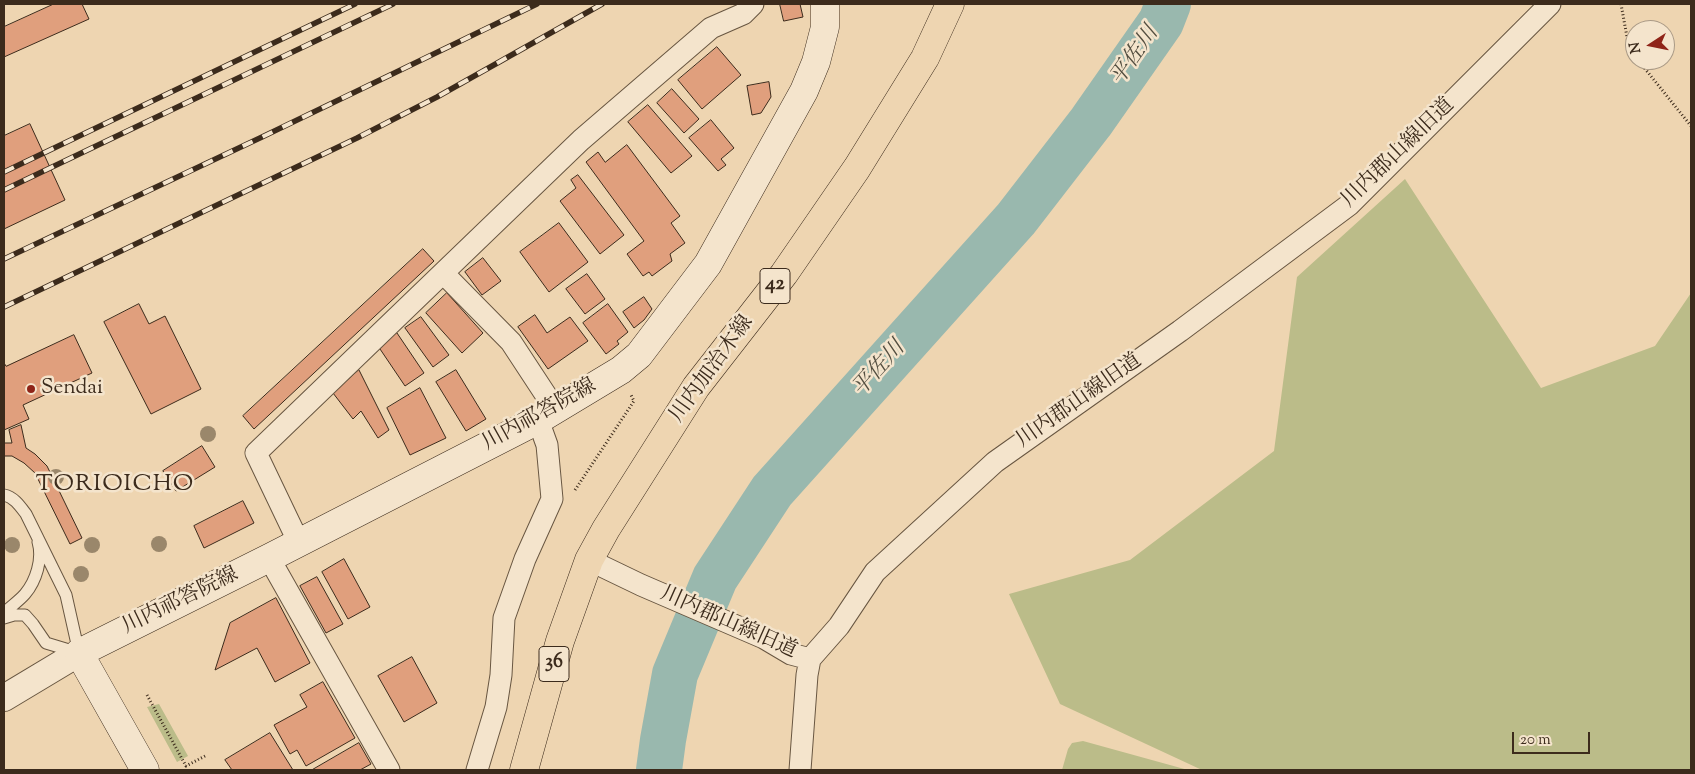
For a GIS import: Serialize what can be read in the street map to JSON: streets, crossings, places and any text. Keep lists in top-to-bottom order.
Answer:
{
  "streets": {
    "main road": [
      "42",
      "川内加治木線",
      "川内祁答院線",
      "36"
    ],
    "street": ["川内郡山線旧道"]
  },
  "crossings": [
    ["川内郡山線旧道", "川内加治木線"],
    ["川内郡山線旧道", "36"],
    ["川内加治木線", "36"]
  ],
  "districts": ["TORIOICHO"],
  "water": ["平佐川"],
  "places": ["Sendai"],
  "scale_bar": "20 m",
  "north": "left"
}
